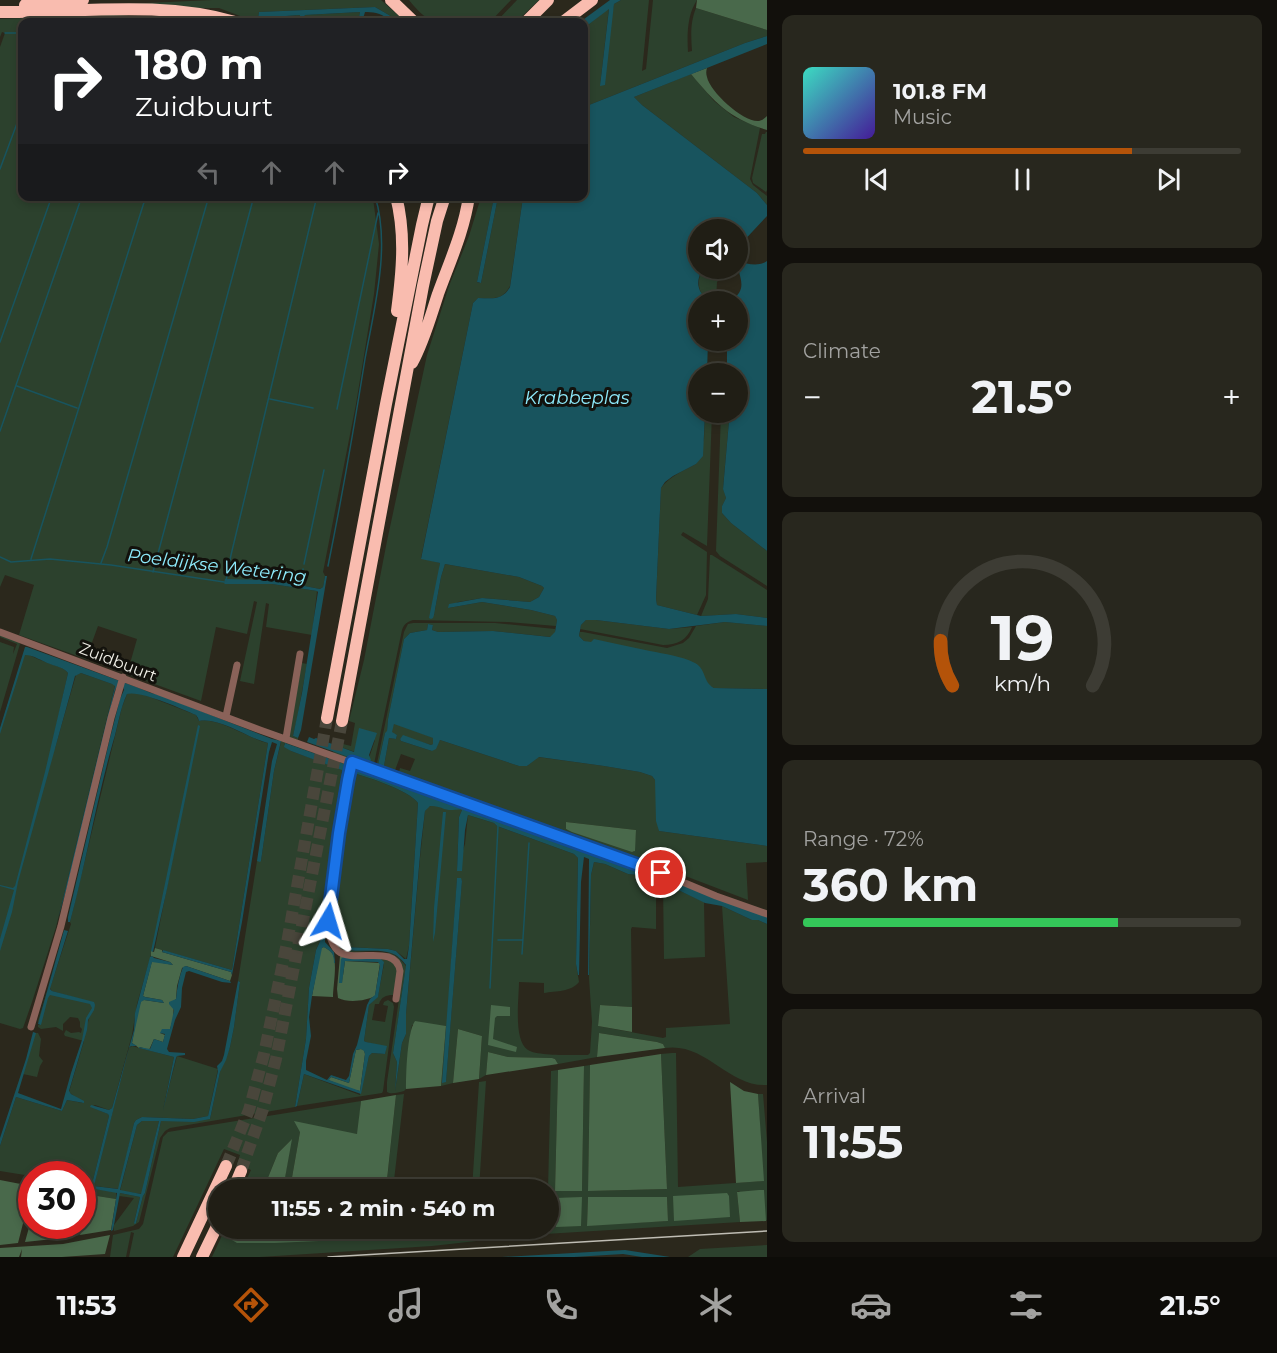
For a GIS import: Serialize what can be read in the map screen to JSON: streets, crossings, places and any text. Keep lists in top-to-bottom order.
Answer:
{
  "streets": {
    "street": ["Zuidbuurt"]
  },
  "water": ["Krabbeplas", "Poeldijkse Wetering"],
  "page": {
    "turn": ["180 m", "Zuidbuurt"],
    "song": ["101.8 FM", "Music"],
    "map_buttons": ["+", "−"],
    "tile": [
      "Climate",
      ["Range · 72%", "360 km"],
      ["Arrival", "11:55"]
    ],
    "heat": ["−", "21.5°", "+"],
    "limit": "30",
    "trip": "11:55 · 2 min · 540 m",
    "tabs": ["11:53", "21.5°"],
    "gauge": ["19", "km/h"]
  }
}
